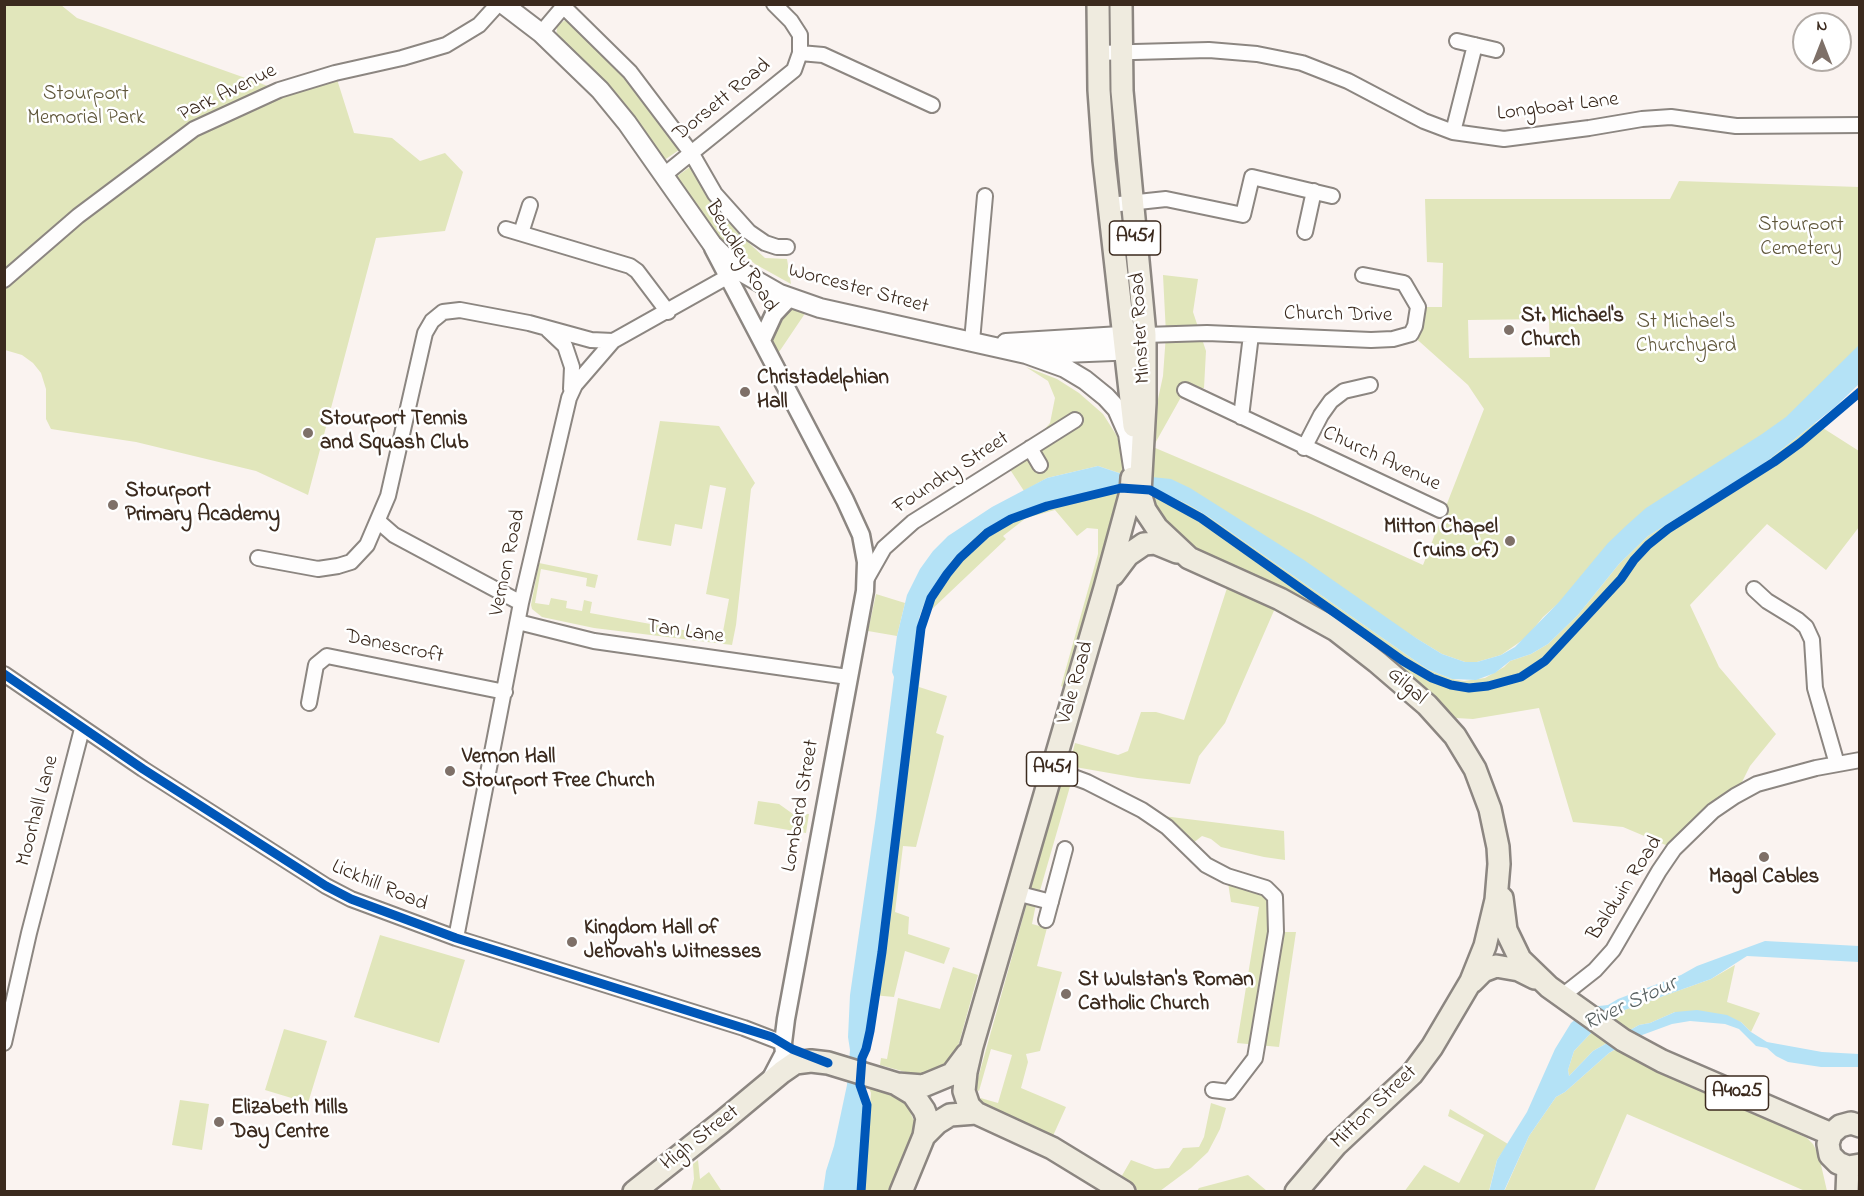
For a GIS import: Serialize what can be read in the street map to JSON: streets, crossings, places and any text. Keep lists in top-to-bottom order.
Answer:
{
  "streets": {
    "main road": [
      "A451",
      "Bewdley Road",
      "Worcester Street",
      "Minster Road",
      "Vale Road",
      "Gilgal",
      "A4025",
      "Mitton Street",
      "High Street"
    ],
    "street": [
      "Park Avenue",
      "Dorsett Road",
      "Longboat Lane",
      "Church Drive",
      "Church Avenue",
      "Foundry Street",
      "Vernon Road",
      "Tan Lane",
      "Danescroft",
      "Lombard Street",
      "Moorhall Lane",
      "Lickhill Road",
      "Baldwin Road"
    ]
  },
  "crossings": [
    ["Dorsett Road", "Bewdley Road"],
    ["Longboat Lane", "Minster Road"],
    ["A451", "Worcester Street"],
    ["A451", "Minster Road"],
    ["A451", "Vale Road"],
    ["A451", "Gilgal"],
    ["Bewdley Road", "Worcester Street"],
    ["Bewdley Road", "Foundry Street"],
    ["Bewdley Road", "Vernon Road"],
    ["Bewdley Road", "Lombard Street"],
    ["Worcester Street", "Church Drive"],
    ["Worcester Street", "Minster Road"],
    ["Church Drive", "Minster Road"],
    ["Foundry Street", "Lombard Street"],
    ["Vernon Road", "Tan Lane"],
    ["Vernon Road", "Danescroft"],
    ["Vernon Road", "Lickhill Road"],
    ["Tan Lane", "Lombard Street"],
    ["Vale Road", "Gilgal"],
    ["Gilgal", "A4025"],
    ["Gilgal", "Mitton Street"],
    ["Lombard Street", "Lickhill Road"],
    ["Lombard Street", "High Street"],
    ["Moorhall Lane", "Lickhill Road"],
    ["Lickhill Road", "High Street"],
    ["Baldwin Road", "A4025"],
    ["A4025", "Mitton Street"]
  ],
  "water": ["River Stour"],
  "parks": ["Stourport Memorial Park", "Stourport Cemetery", "St Michael's Churchyard"],
  "places": [
    "St. Michael's Church",
    "Christadelphian Hall",
    "Stourport Tennis and Squash Club",
    "Stourport Primary Academy",
    "Mitton Chapel (ruins of)",
    "Vernon Hall Stourport Free Church",
    "Magal Cables",
    "Kingdom Hall of Jehovah's Witnesses",
    "St Wulstan's Roman Catholic Church",
    "Elizabeth Mills Day Centre"
  ],
  "north": "top"
}
